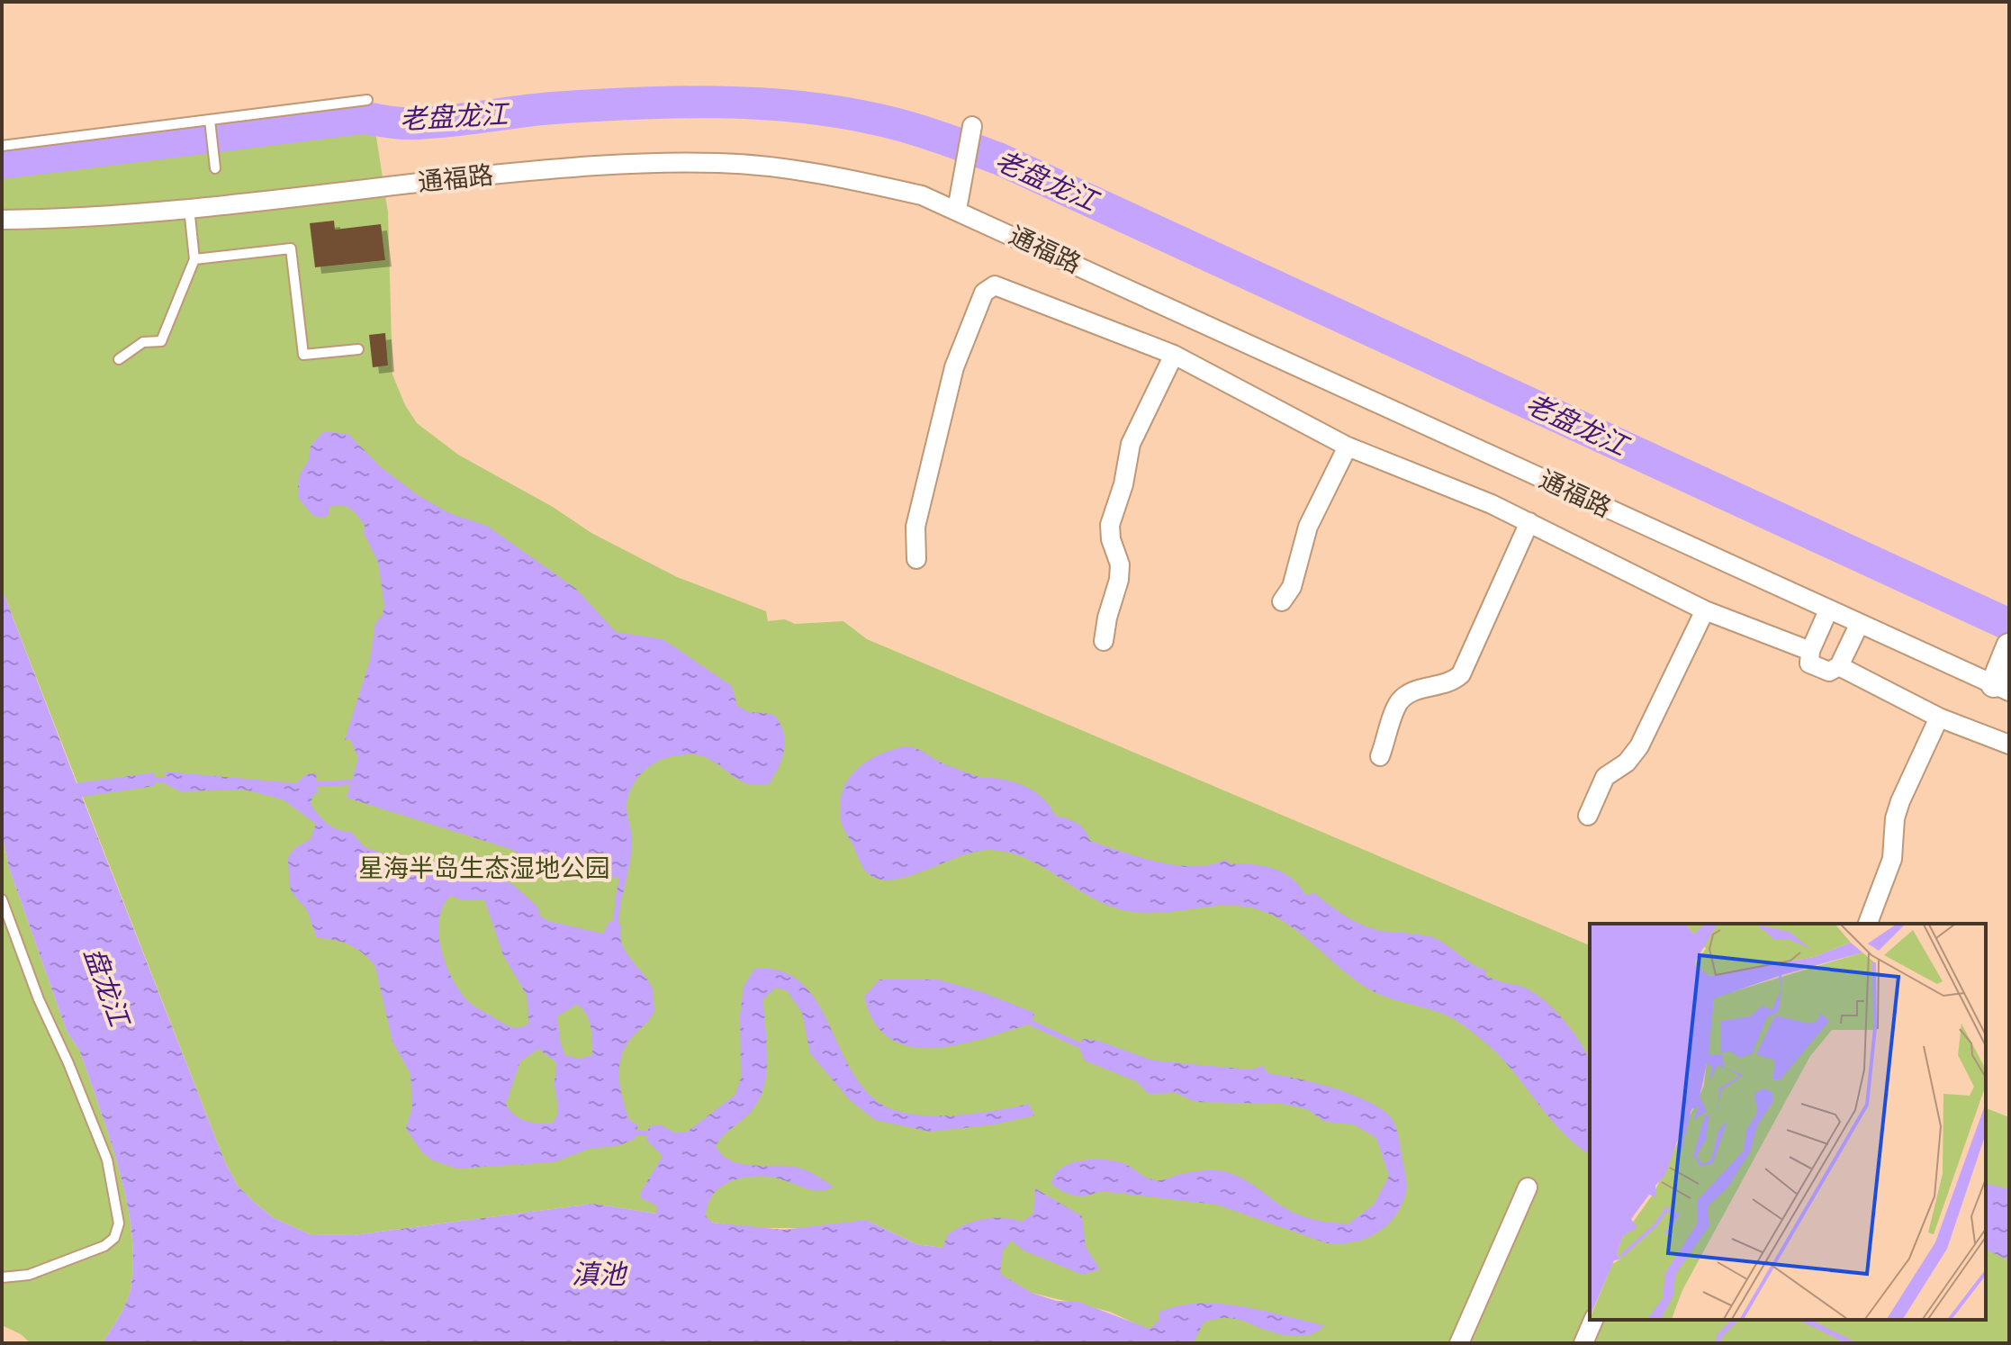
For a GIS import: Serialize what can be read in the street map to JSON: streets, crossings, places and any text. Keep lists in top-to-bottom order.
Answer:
{
  "streets": {
    "street": ["通福路"]
  },
  "water": ["老盘龙江", "盘龙江", "滇池"],
  "parks": ["星海半岛生态湿地公园"]
}
